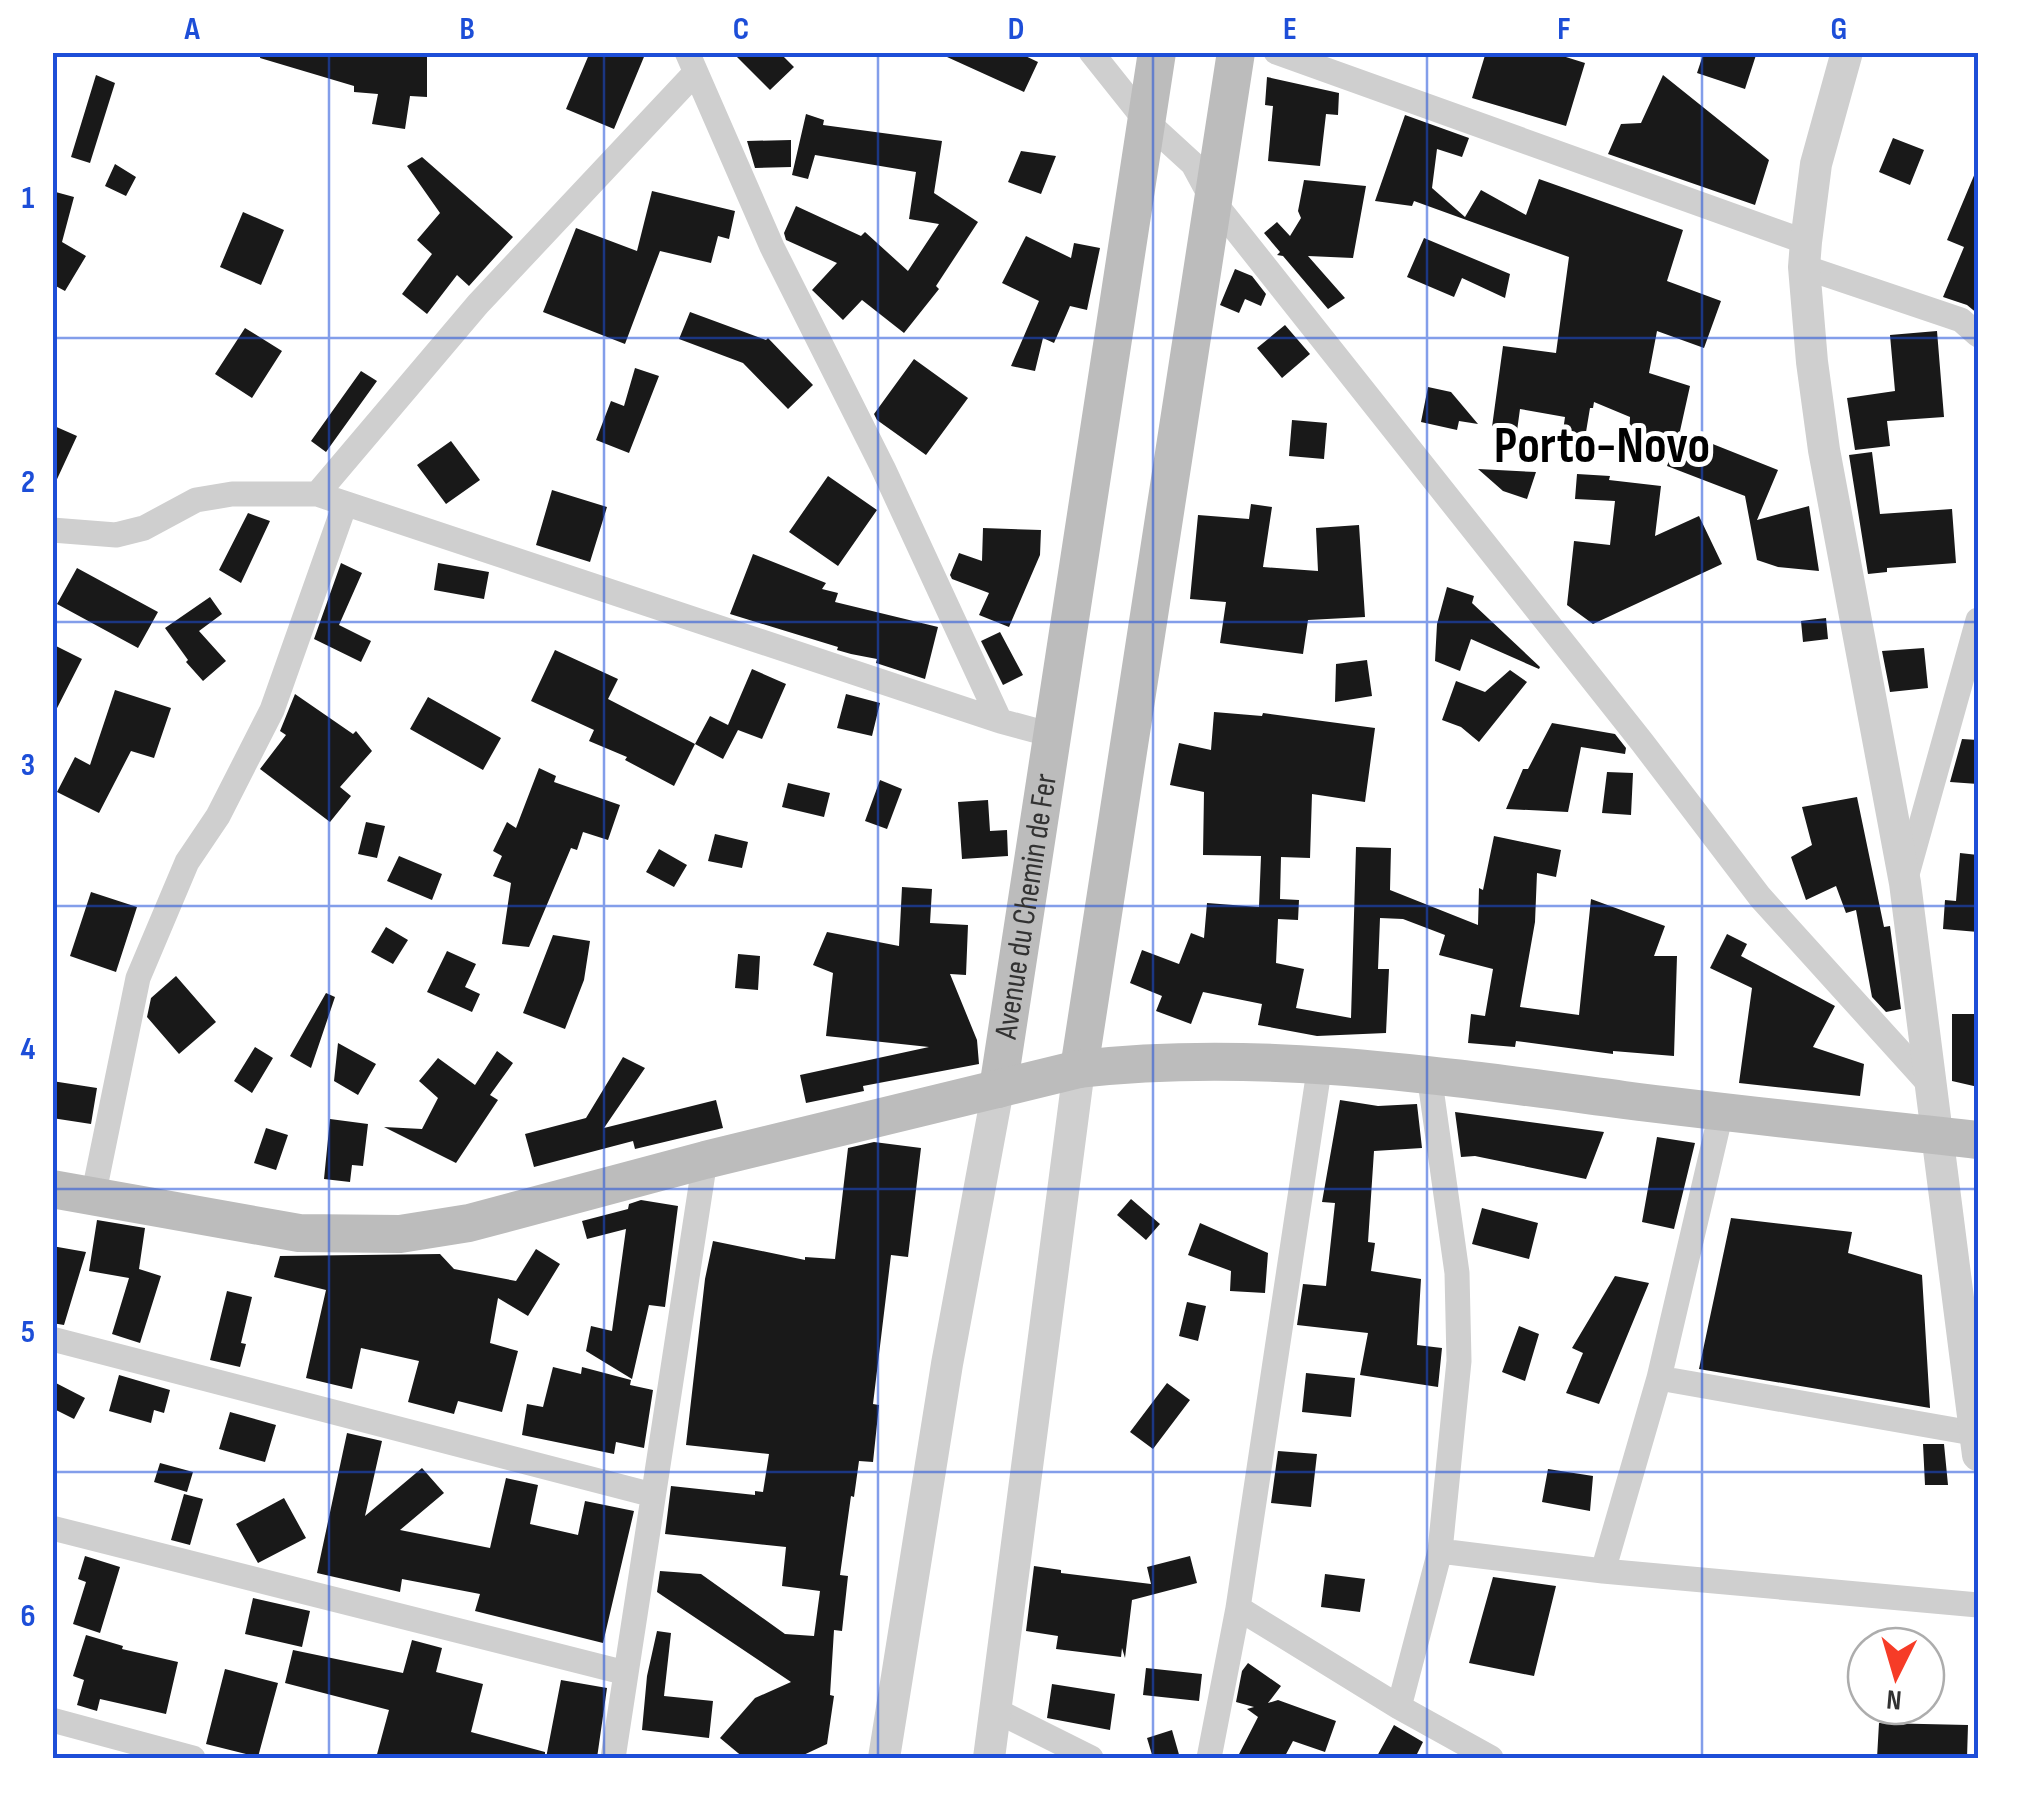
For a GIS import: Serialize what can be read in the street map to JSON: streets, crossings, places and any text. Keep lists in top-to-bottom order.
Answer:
{
  "streets": {
    "main road": ["Avenue du Chemin de Fer"]
  },
  "districts": ["Porto-Novo"],
  "north": "bottom",
  "grid": {
    "columns": [
      "A",
      "B",
      "C",
      "D",
      "E",
      "F",
      "G"
    ],
    "rows": [
      "1",
      "2",
      "3",
      "4",
      "5",
      "6"
    ]
  }
}
